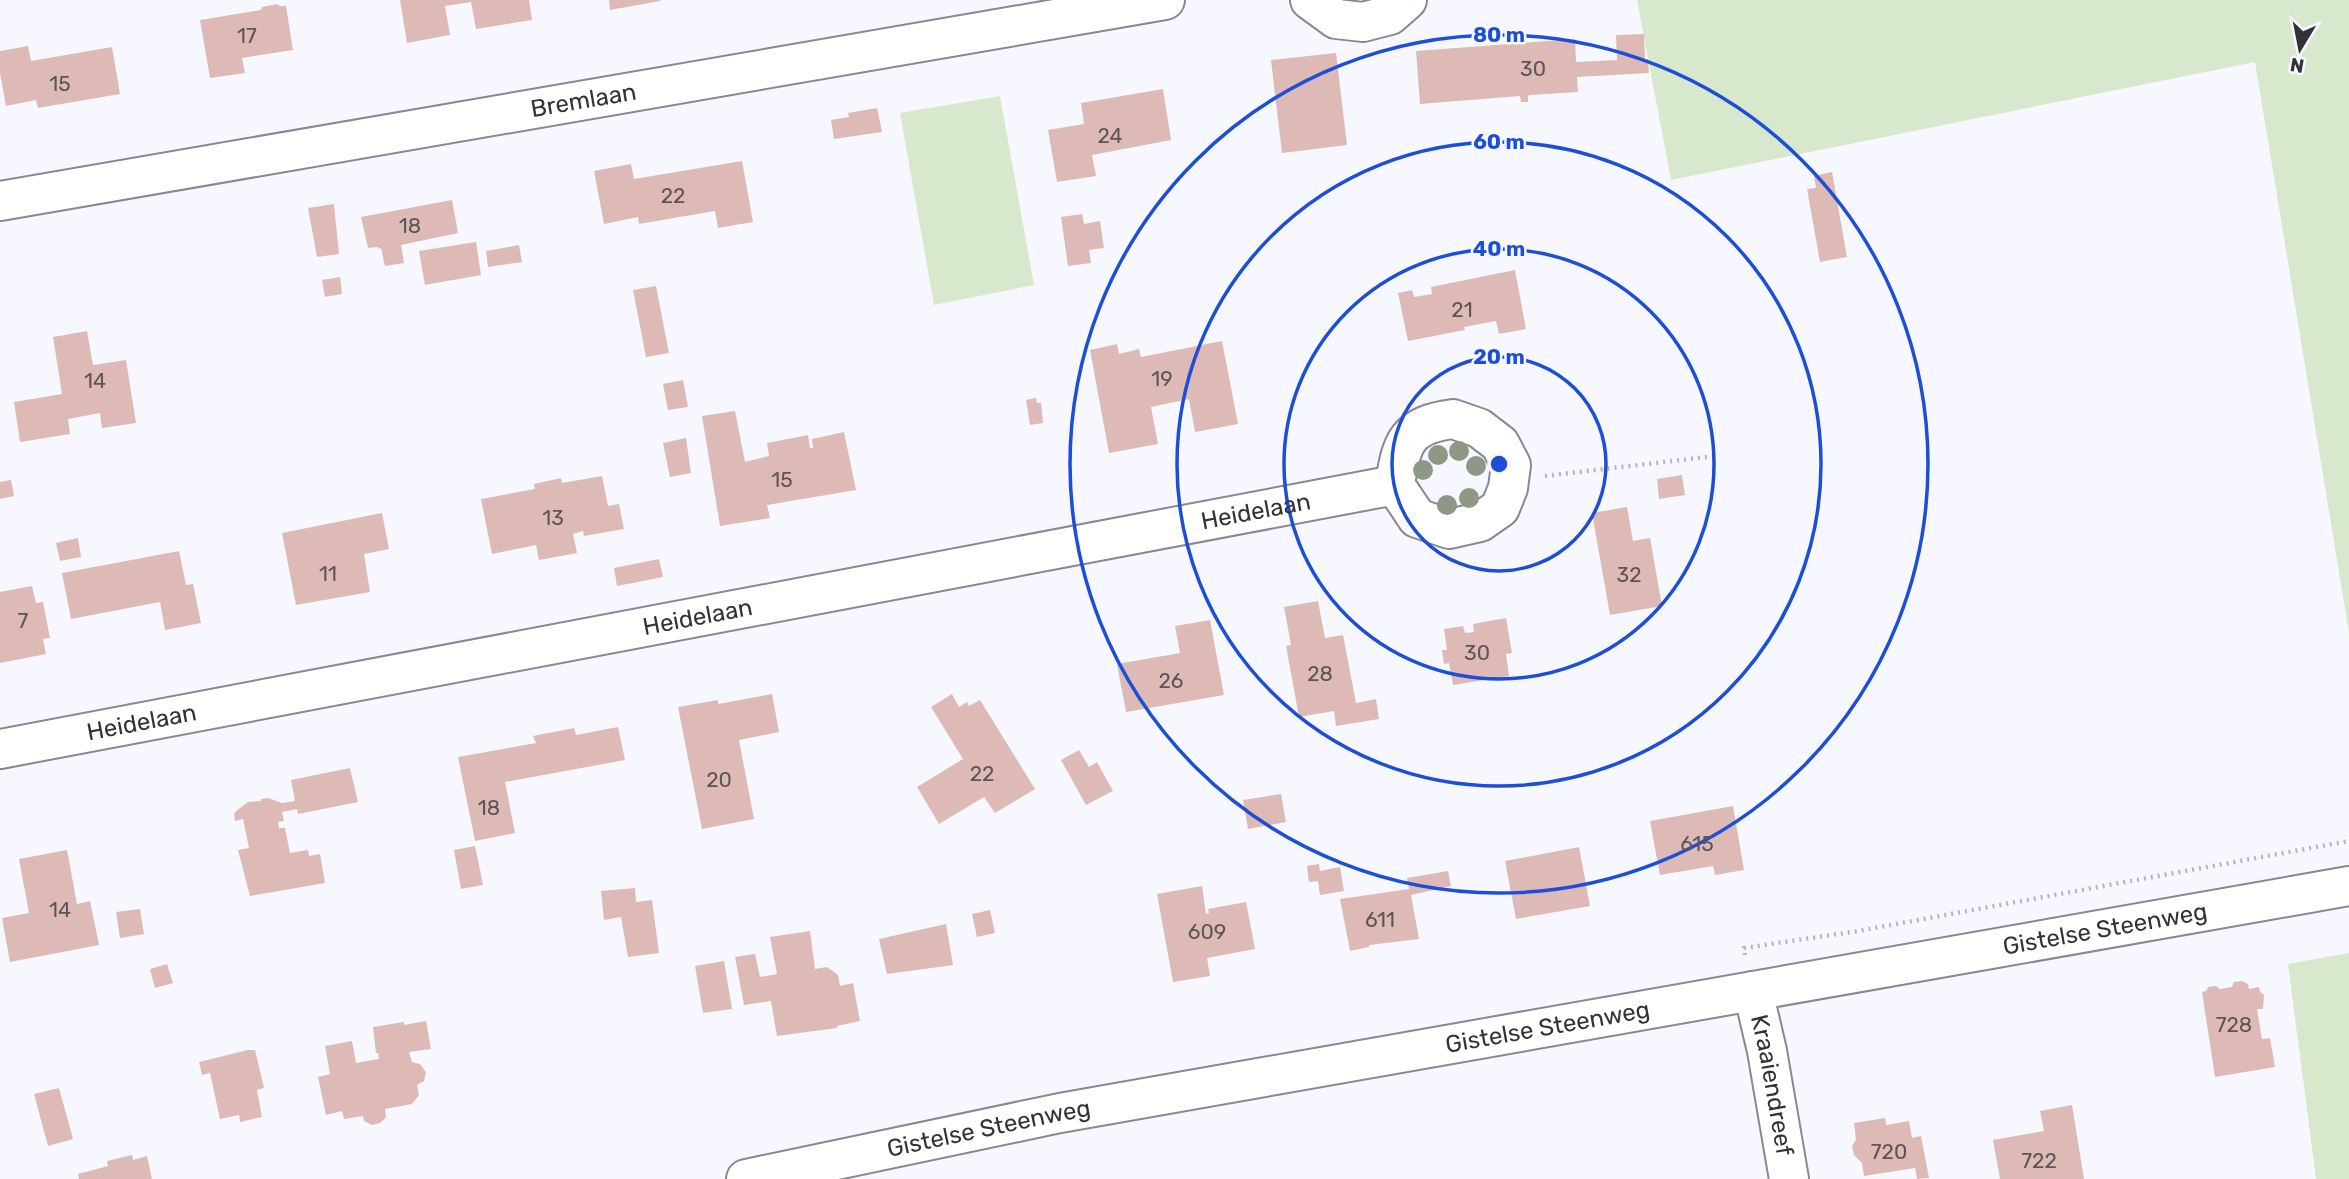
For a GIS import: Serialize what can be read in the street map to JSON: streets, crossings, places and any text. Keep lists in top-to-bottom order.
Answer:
{
  "streets": {
    "street": [
      "Bremlaan",
      "Heidelaan",
      "Gistelse Steenweg",
      "Kraaiendreef"
    ]
  },
  "crossings": [
    ["Gistelse Steenweg", "Kraaiendreef"]
  ],
  "house_numbers": [
    "17",
    "30",
    "15",
    "24",
    "22",
    "18",
    "21",
    "19",
    "14",
    "15",
    "13",
    "11",
    "32",
    "7",
    "30",
    "28",
    "26",
    "22",
    "20",
    "18",
    "615",
    "14",
    "611",
    "609",
    "728",
    "720",
    "722"
  ],
  "north": "bottom",
  "rings": [
    "80 m",
    "60 m",
    "40 m",
    "20 m"
  ]
}
